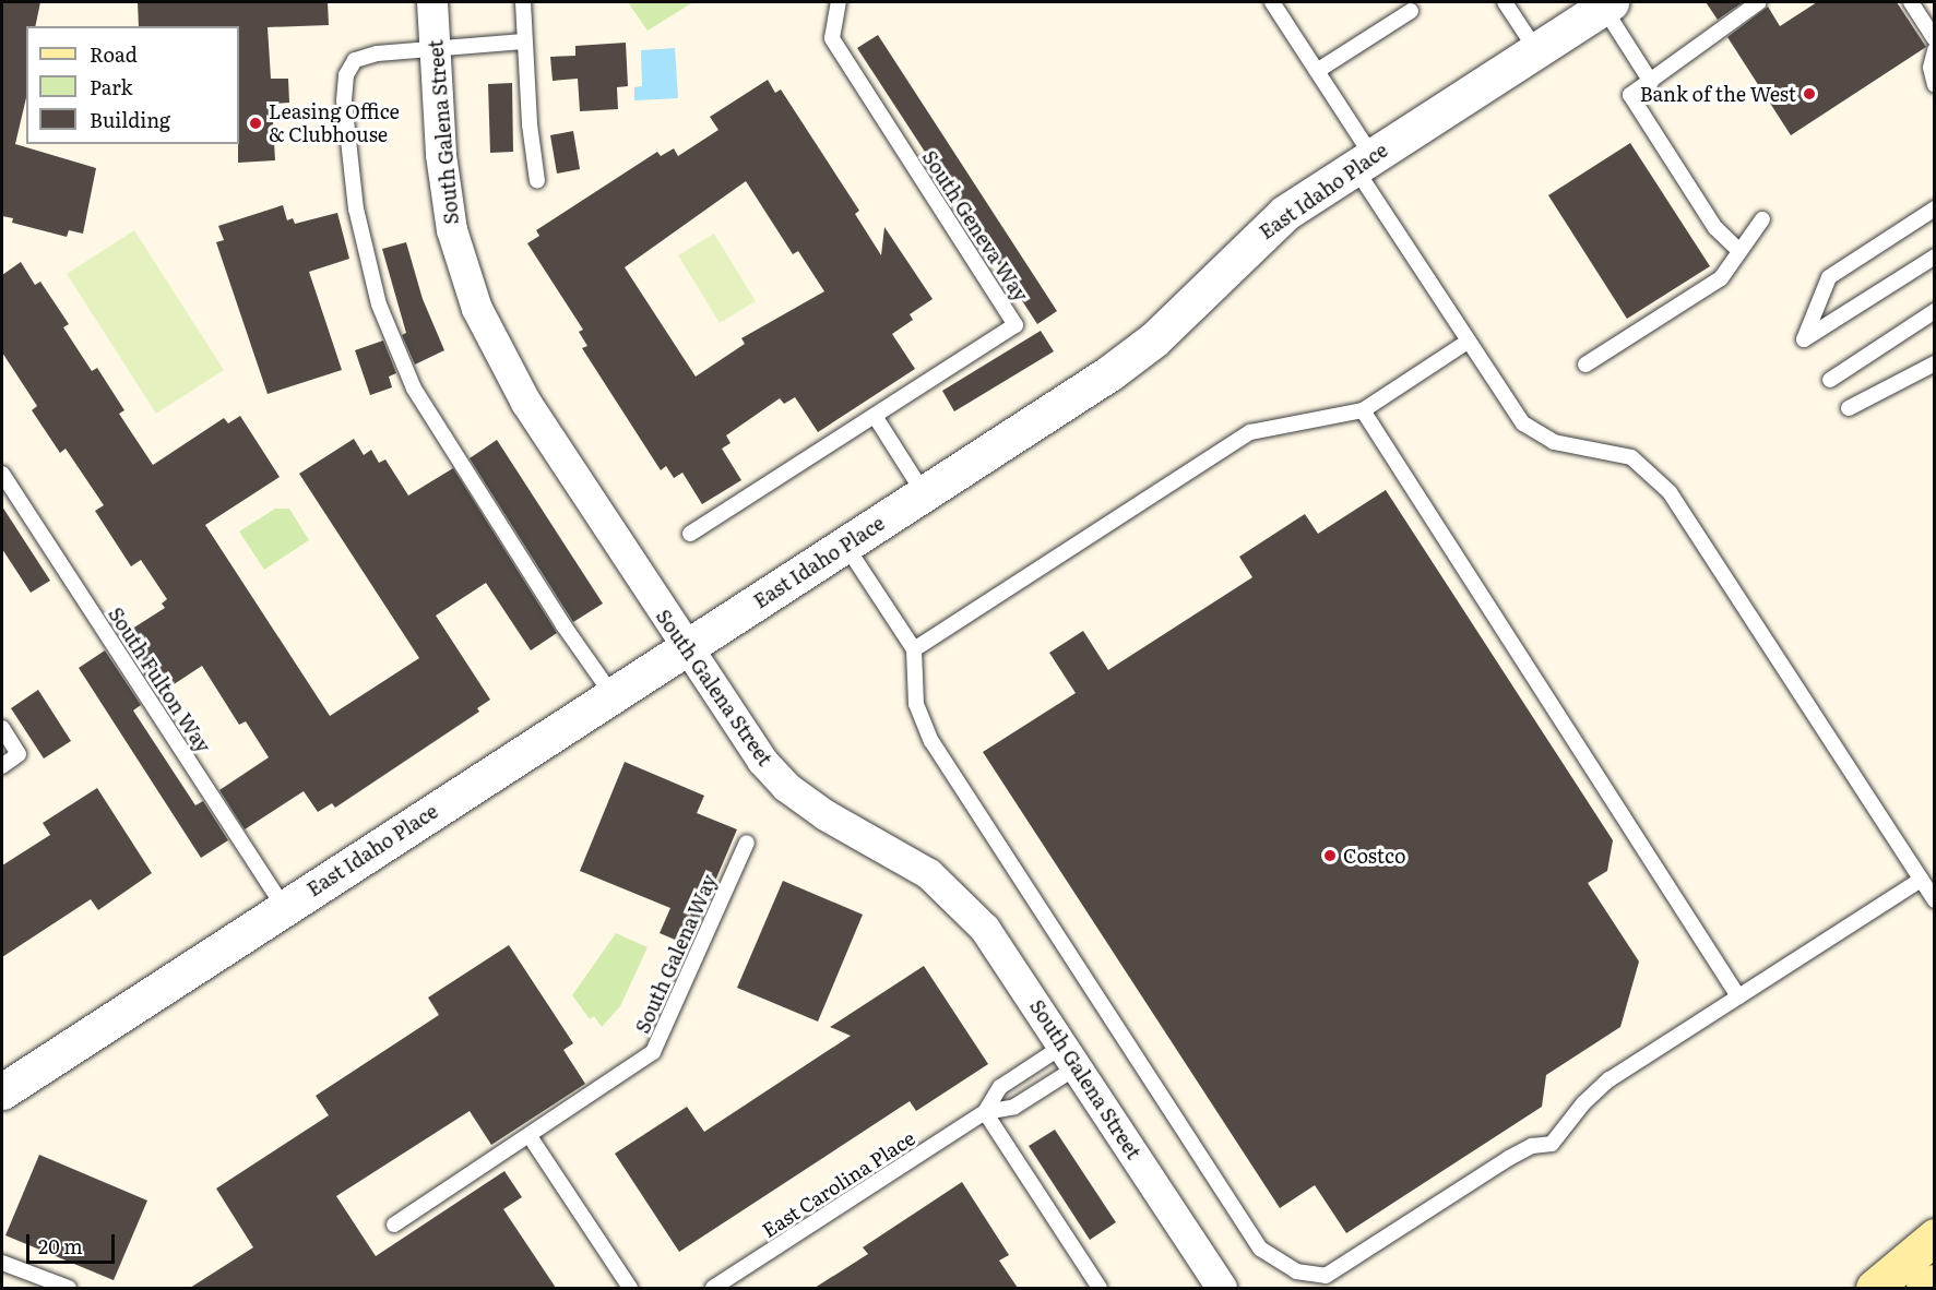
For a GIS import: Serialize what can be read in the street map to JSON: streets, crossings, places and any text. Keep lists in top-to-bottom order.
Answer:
{
  "streets": {
    "street": ["South Galena Street", "East Idaho Place"],
    "lane": [
      "South Geneva Way",
      "South Fulton Way",
      "South Galena Way",
      "East Carolina Place"
    ]
  },
  "crossings": [
    ["South Galena Street", "East Idaho Place"],
    ["South Galena Street", "East Carolina Place"],
    ["East Idaho Place", "South Fulton Way"]
  ],
  "places": ["Bank of the West", "Leasing Office & Clubhouse", "Costco"],
  "legend": ["Road", "Park", "Building"],
  "scale_bar": "20 m"
}
